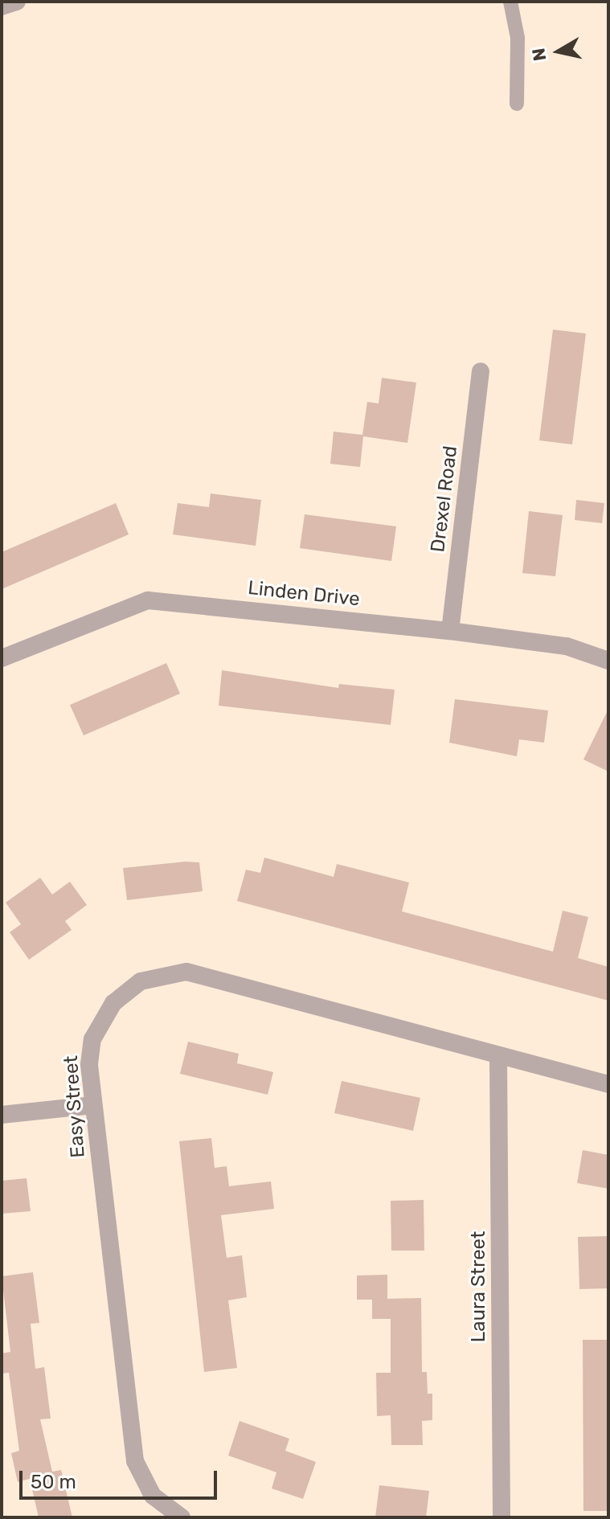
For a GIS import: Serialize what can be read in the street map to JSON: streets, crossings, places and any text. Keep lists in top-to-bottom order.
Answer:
{
  "streets": {
    "street": [
      "Drexel Road",
      "Linden Drive",
      "Easy Street",
      "Laura Street"
    ]
  },
  "crossings": [
    ["Drexel Road", "Linden Drive"],
    ["Easy Street", "Laura Street"]
  ],
  "scale_bar": "50 m",
  "north": "left"
}
